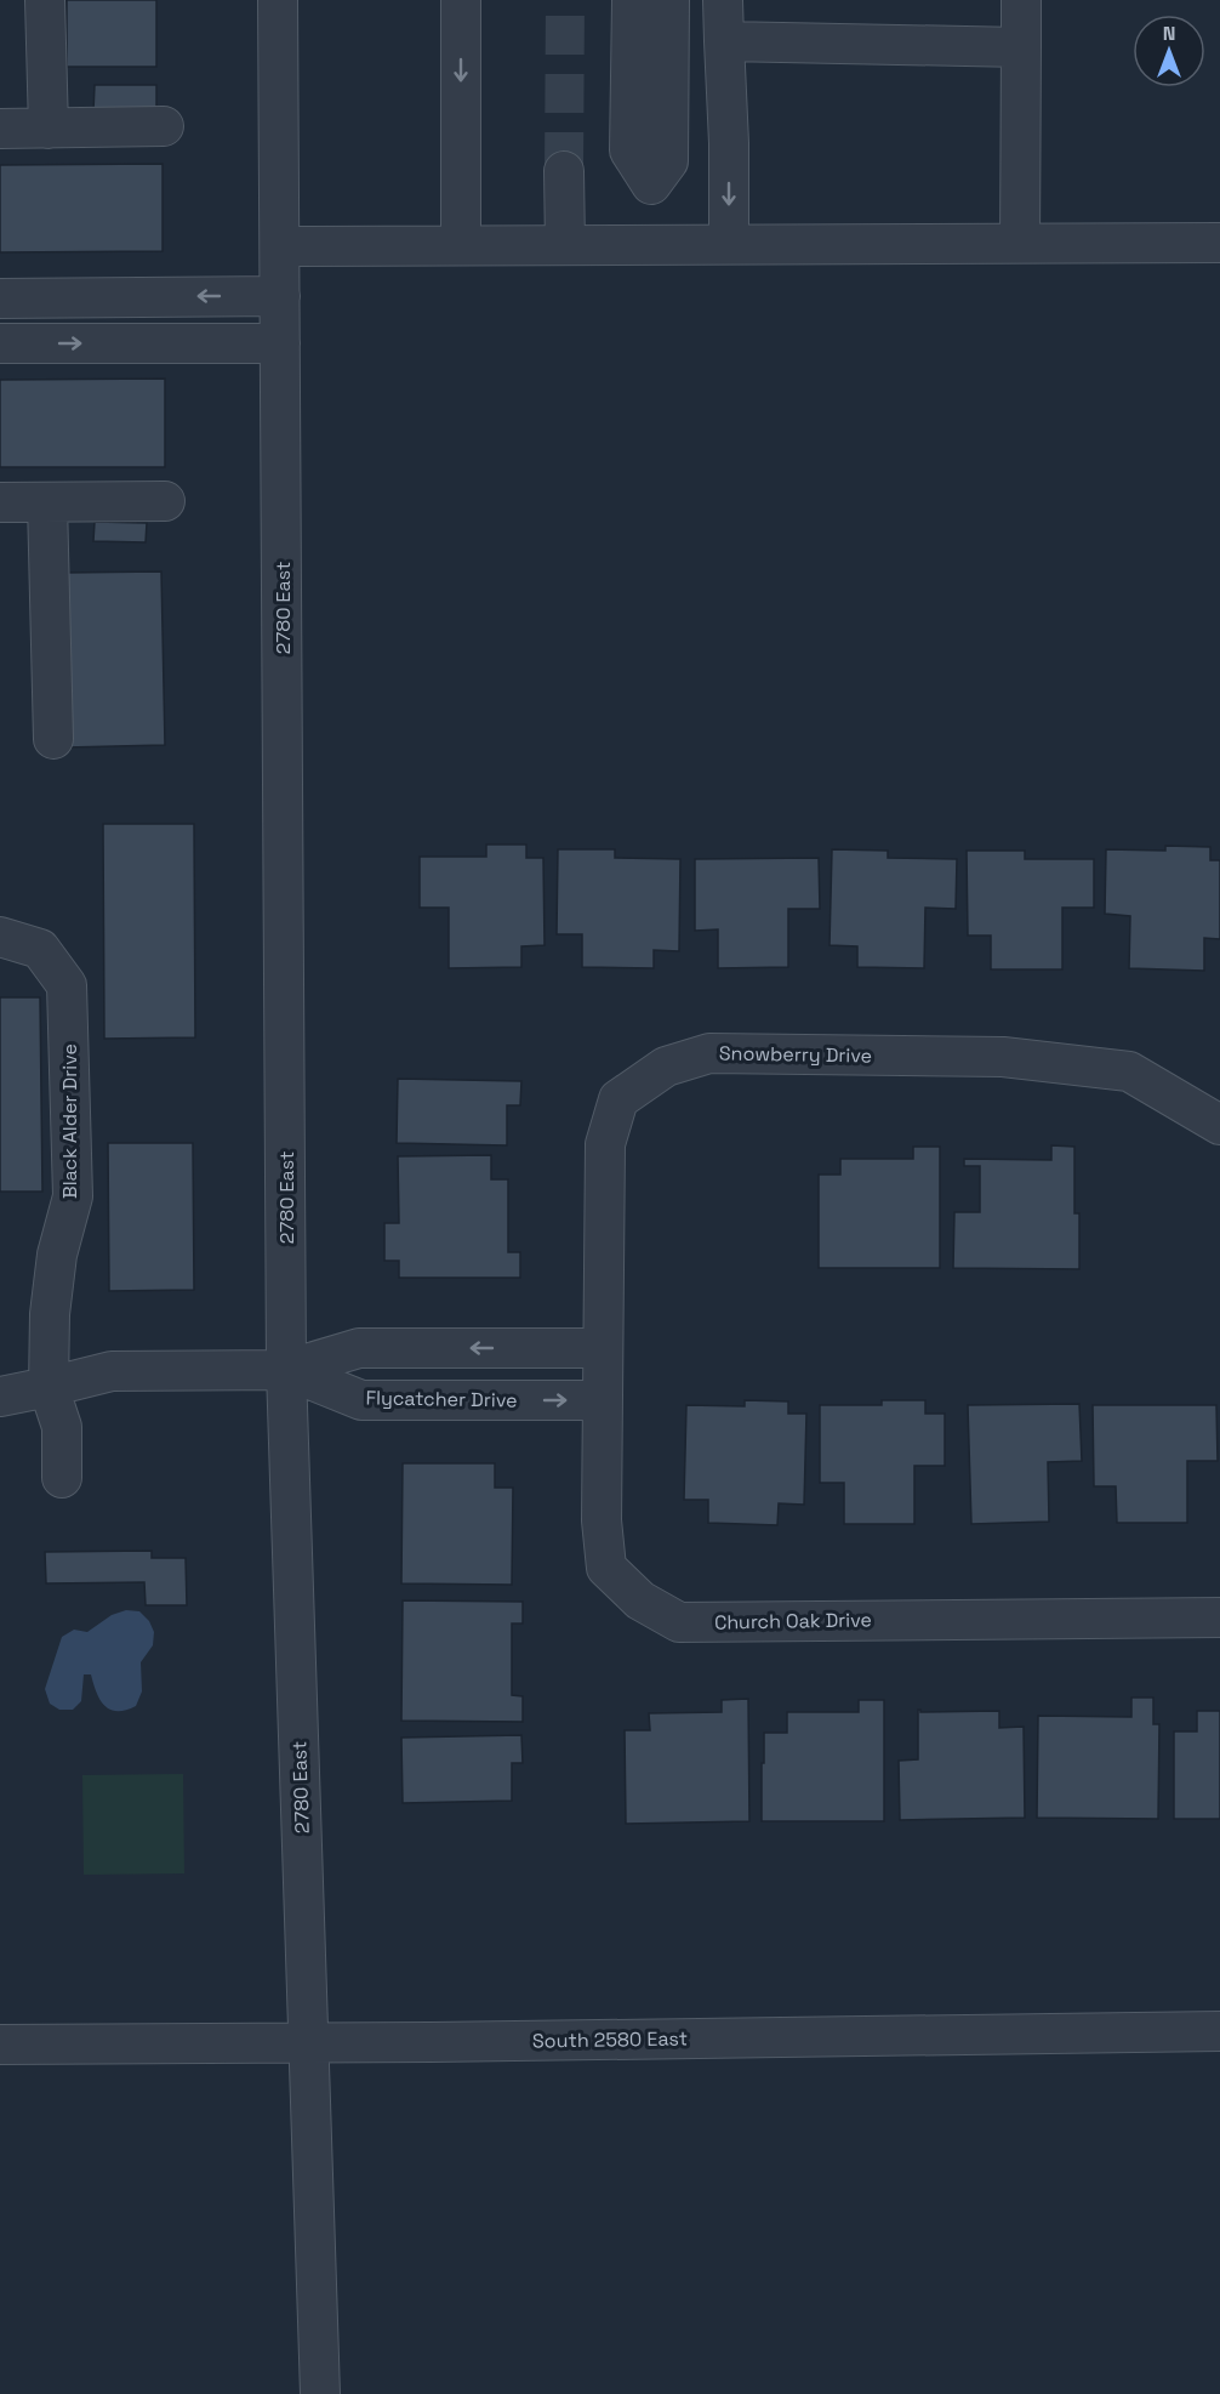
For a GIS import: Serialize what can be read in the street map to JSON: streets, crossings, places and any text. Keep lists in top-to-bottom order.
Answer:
{
  "streets": {
    "street": [
      "2780 East",
      "Snowberry Drive",
      "Black Alder Drive",
      "Flycatcher Drive",
      "Church Oak Drive",
      "South 2580 East"
    ]
  },
  "crossings": [
    ["2780 East", "Flycatcher Drive"],
    ["2780 East", "South 2580 East"],
    ["Snowberry Drive", "Flycatcher Drive"],
    ["Snowberry Drive", "Church Oak Drive"],
    ["Black Alder Drive", "Flycatcher Drive"],
    ["Flycatcher Drive", "Church Oak Drive"]
  ],
  "north": "top"
}
